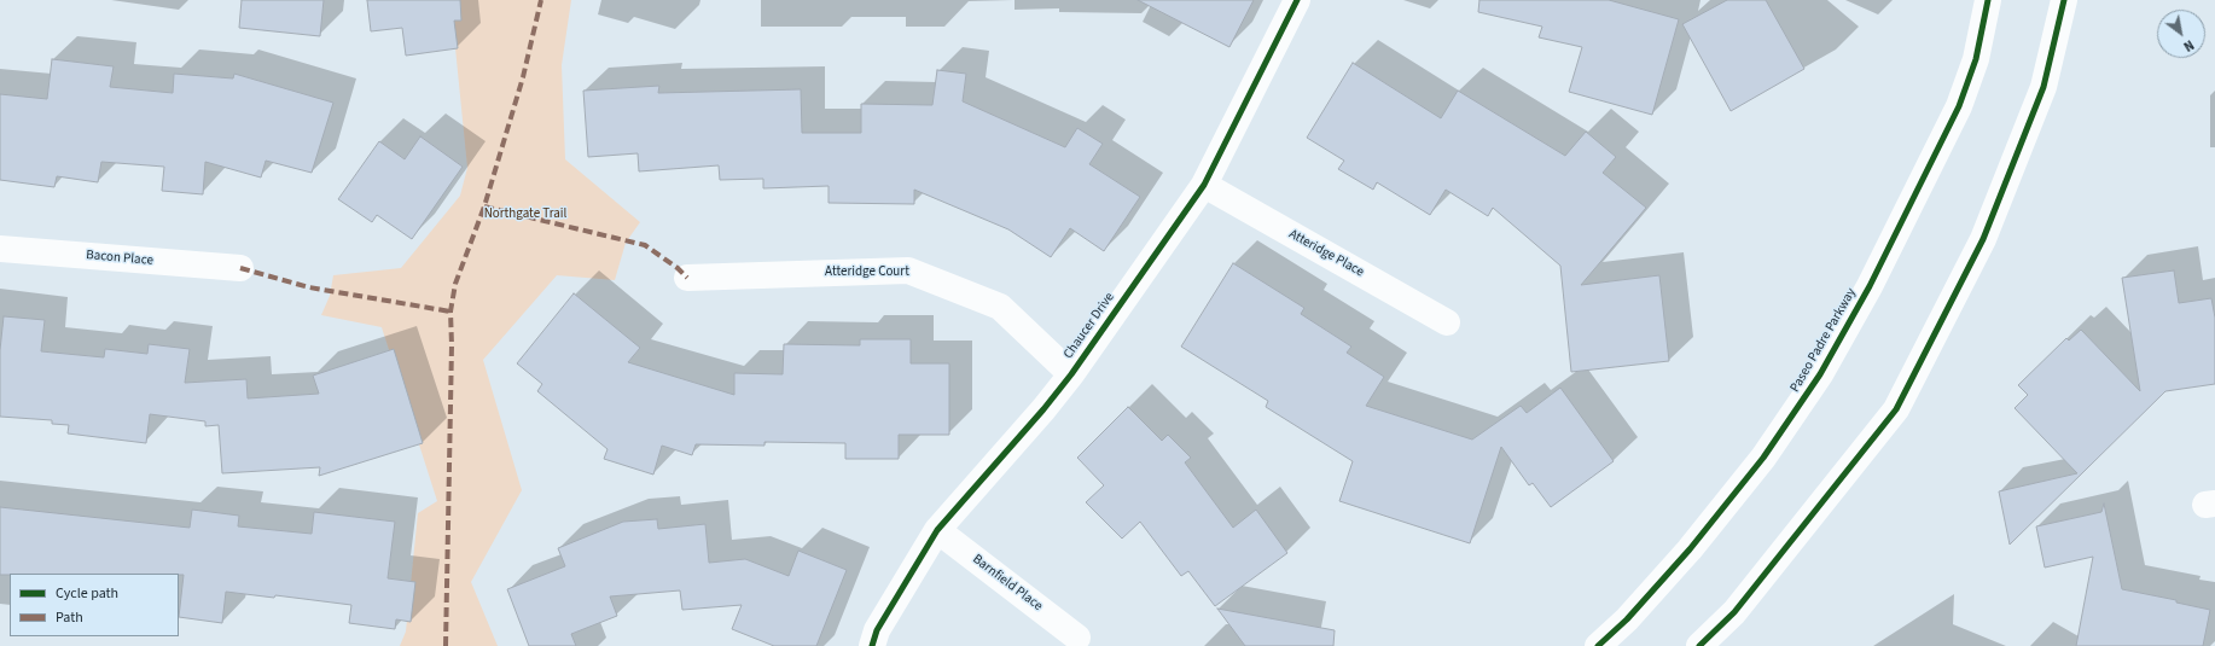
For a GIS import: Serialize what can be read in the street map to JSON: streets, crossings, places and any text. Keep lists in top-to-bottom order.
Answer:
{
  "streets": {
    "street": [
      "Atteridge Place",
      "Bacon Place",
      "Atteridge Court",
      "Chaucer Drive",
      "Paseo Padre Parkway",
      "Barnfield Place"
    ]
  },
  "crossings": [
    ["Atteridge Place", "Chaucer Drive"],
    ["Atteridge Court", "Chaucer Drive"],
    ["Chaucer Drive", "Barnfield Place"]
  ],
  "parks": ["Northgate Trail"],
  "legend": ["Cycle path", "Path"],
  "north": "bottom right"
}
